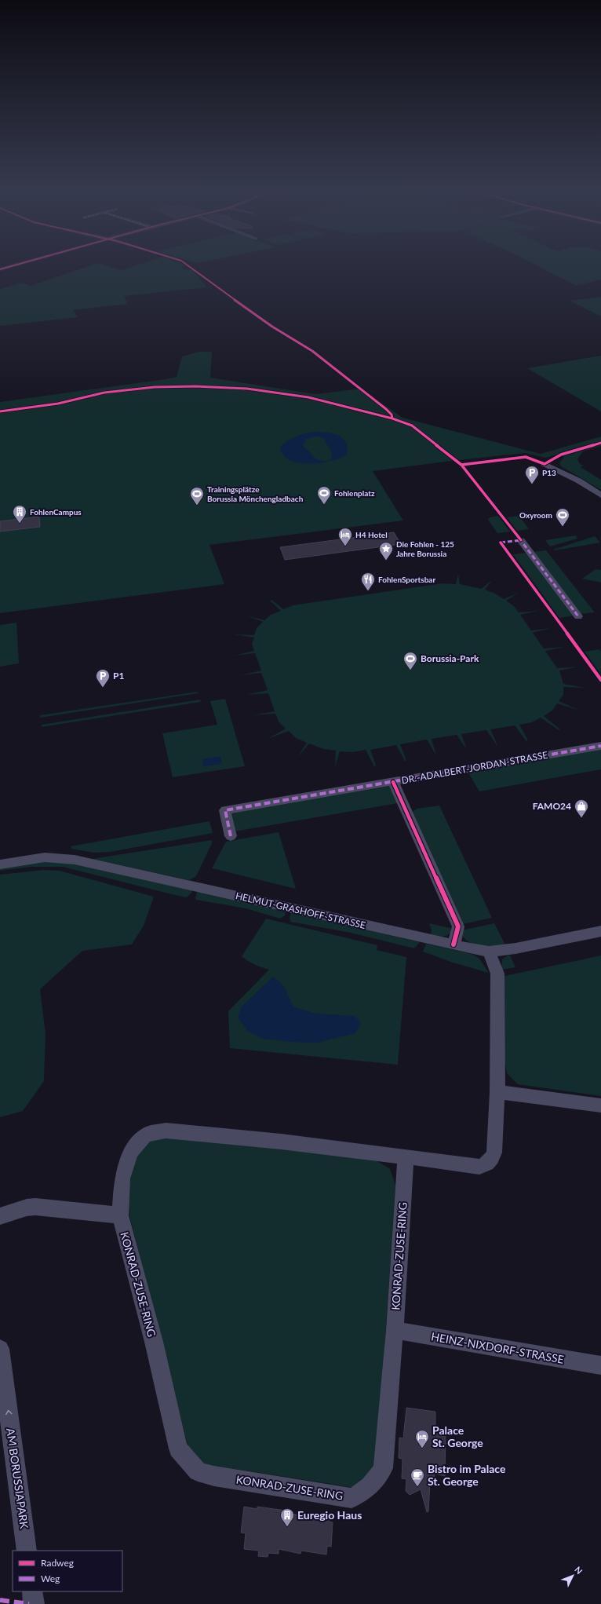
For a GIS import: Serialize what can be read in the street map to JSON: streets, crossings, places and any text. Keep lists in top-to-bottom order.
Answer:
{
  "streets": {
    "street": [
      "DR.-ADALBERT-JORDAN-STRASSE",
      "HELMUT-GRASHOFF-STRASSE",
      "KONRAD-ZUSE-RING",
      "HEINZ-NIXDORF-STRASSE",
      "AM BORUSSIAPARK"
    ]
  },
  "crossings": [
    ["HELMUT-GRASHOFF-STRASSE", "KONRAD-ZUSE-RING"],
    ["KONRAD-ZUSE-RING", "HEINZ-NIXDORF-STRASSE"]
  ],
  "one_way": ["AM BORUSSIAPARK"],
  "places": {
    "parking": ["P13", "P1"],
    "sports": [
      "Fohlenplatz",
      "Trainingsplätze Borussia Mönchengladbach",
      "Oxyroom",
      "Borussia-Park"
    ],
    "building": ["FohlenCampus", "Euregio Haus"],
    "hotel": ["H4 Hotel", "Palace St. George"],
    "place": ["Die Fohlen - 125 Jahre Borussia"],
    "restaurant": ["FohlenSportsbar"],
    "shop": ["FAMO24"],
    "cafe": ["Bistro im Palace St. George"]
  },
  "legend": ["Radweg", "Weg"],
  "north": "top right"
}
